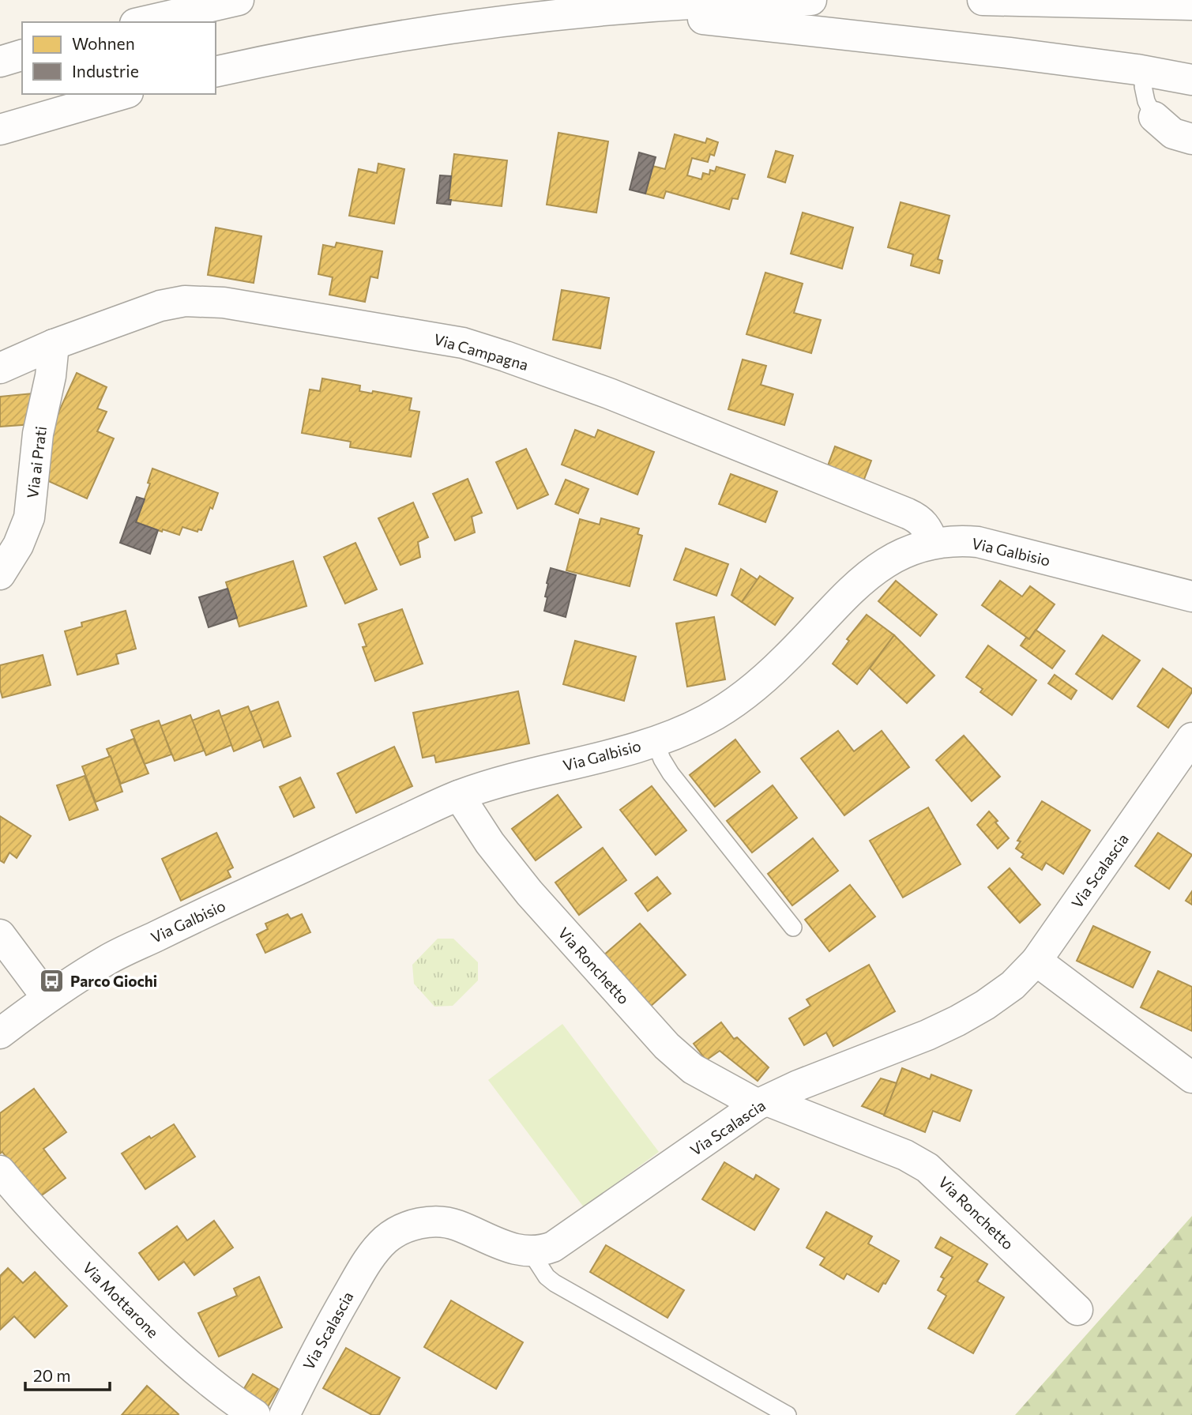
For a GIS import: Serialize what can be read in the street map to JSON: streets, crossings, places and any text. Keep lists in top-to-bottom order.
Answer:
{
  "streets": {
    "main road": [
      "Via Campagna",
      "Via ai Prati",
      "Via Galbisio",
      "Via Scalascia",
      "Via Ronchetto",
      "Via Mottarone"
    ]
  },
  "crossings": [
    ["Via Campagna", "Via ai Prati"],
    ["Via Campagna", "Via Galbisio"],
    ["Via Galbisio", "Via Ronchetto"],
    ["Via Scalascia", "Via Ronchetto"]
  ],
  "places": {
    "bus stop": ["Parco Giochi"]
  },
  "legend": ["Wohnen", "Industrie"],
  "scale_bar": "20 m"
}
